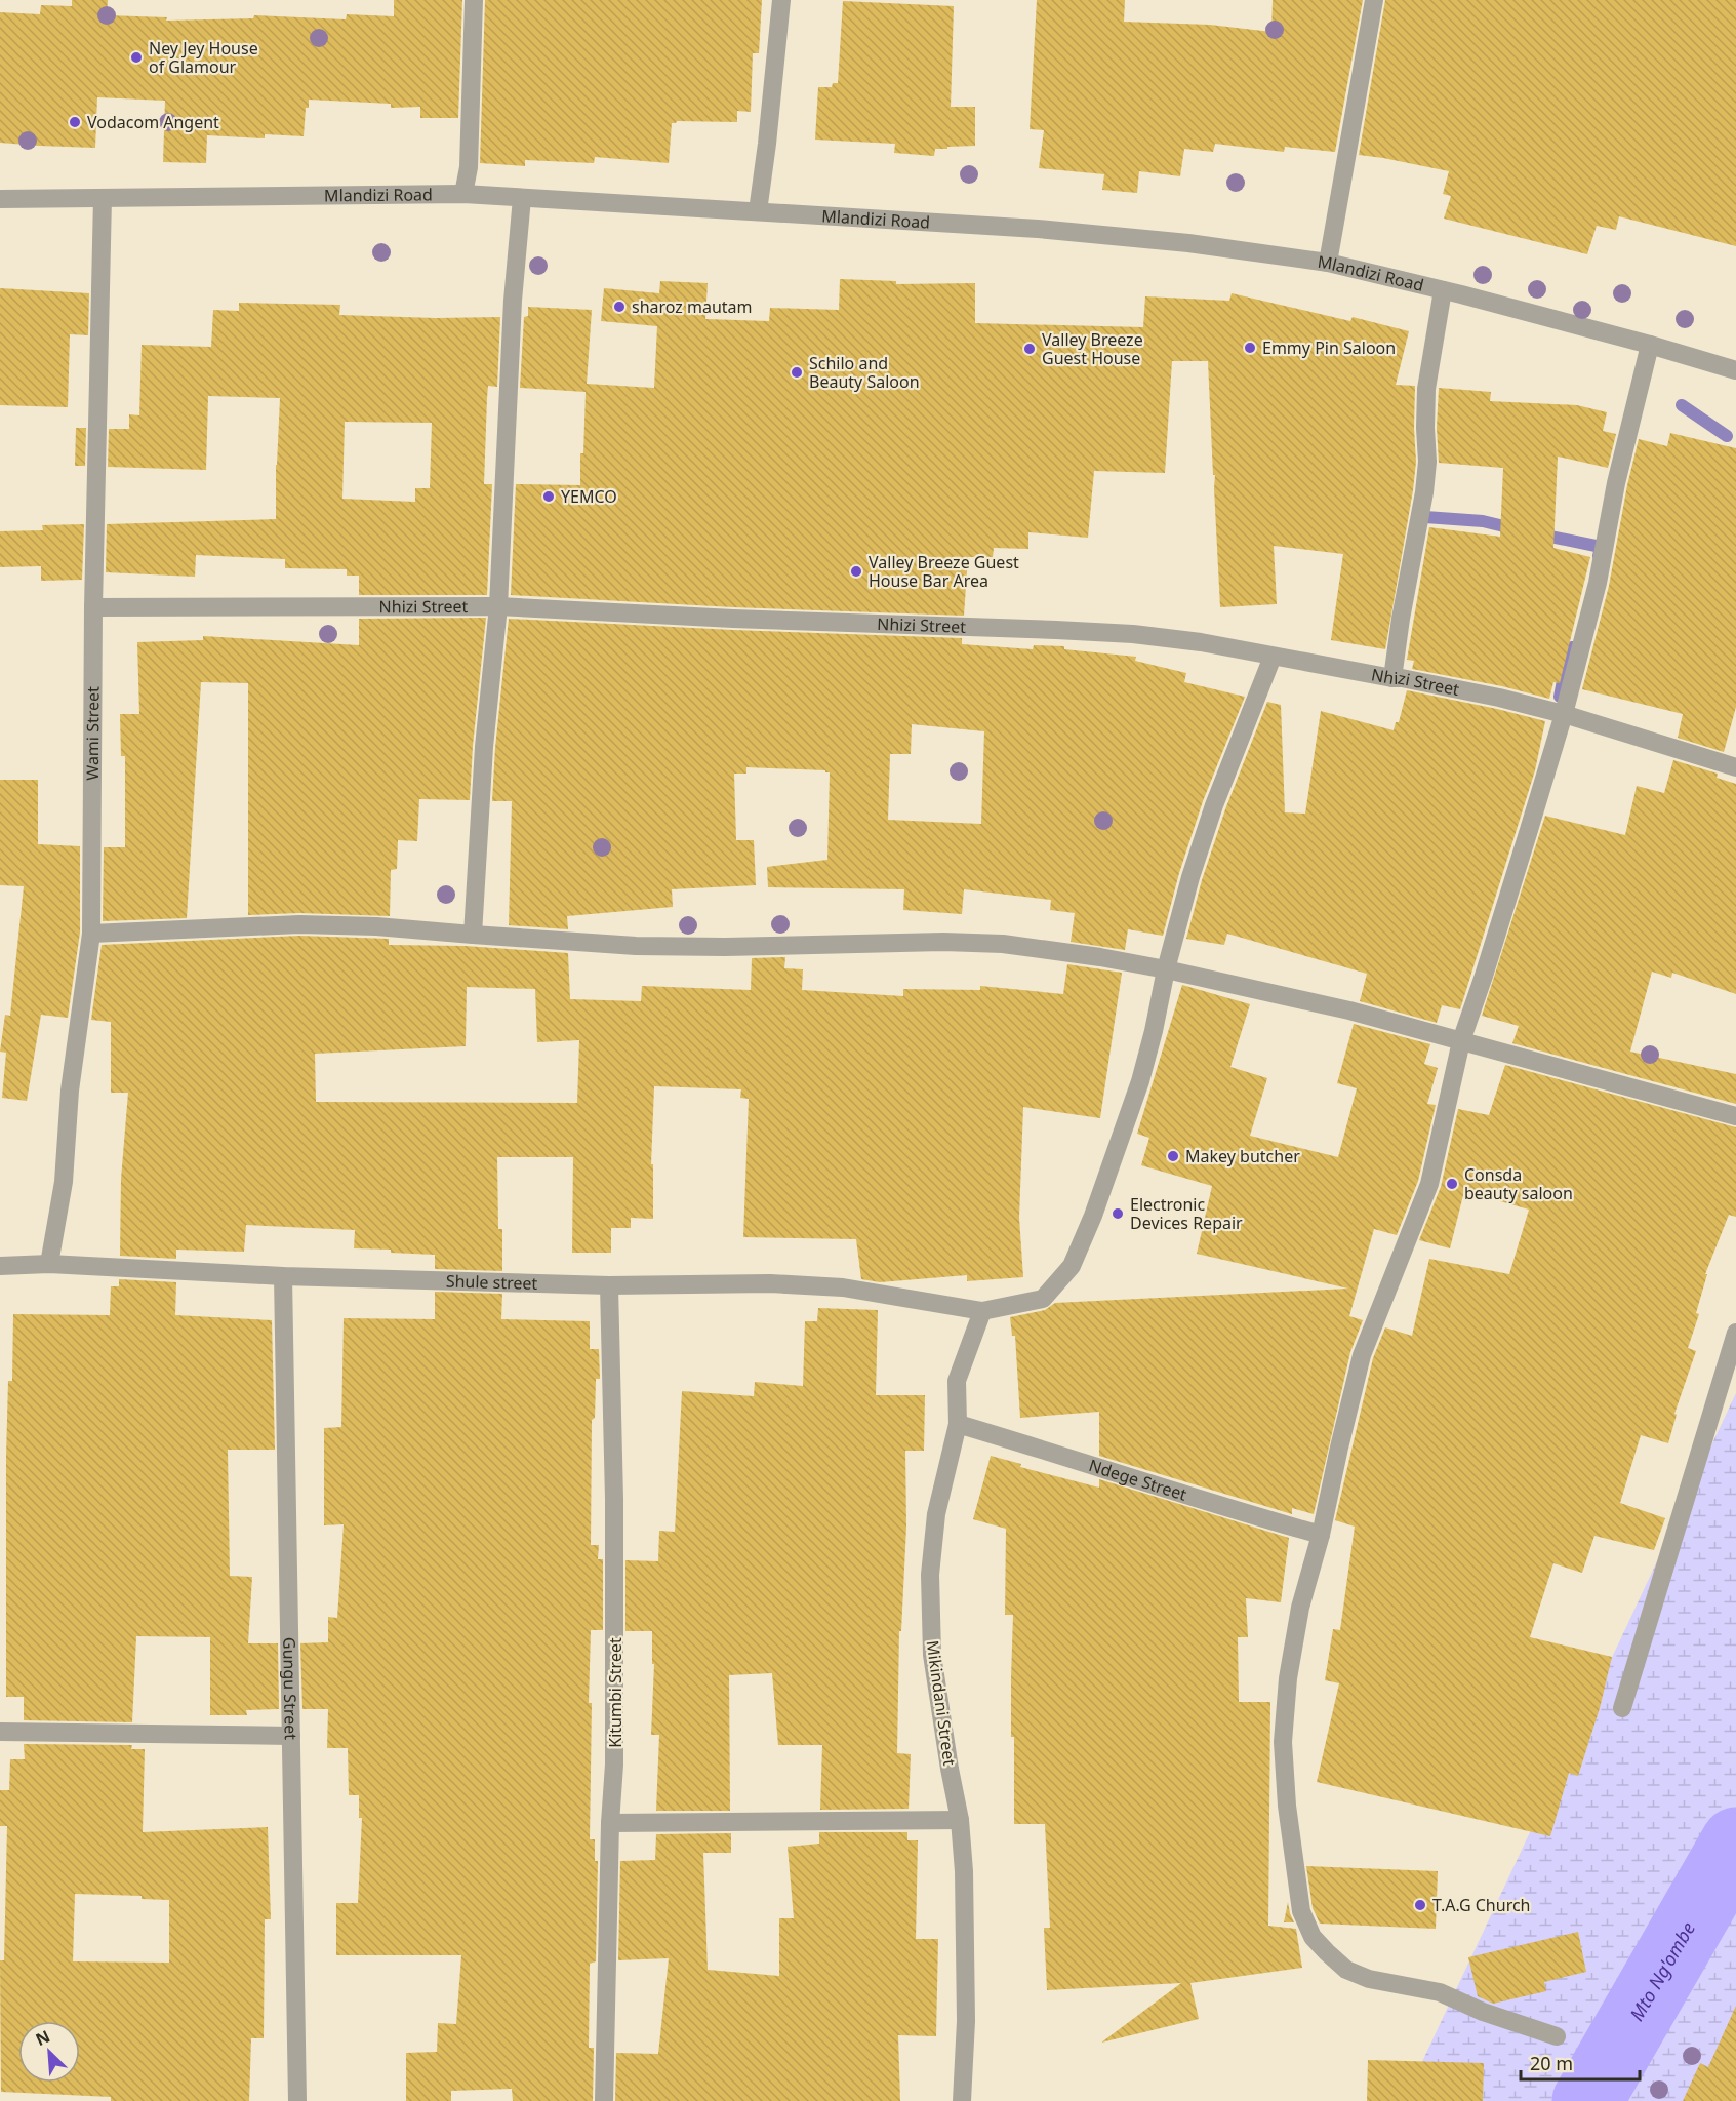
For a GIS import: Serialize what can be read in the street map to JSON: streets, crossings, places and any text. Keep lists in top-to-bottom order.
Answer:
{
  "streets": {
    "street": [
      "Mlandizi Road",
      "Nhizi Street",
      "Wami Street",
      "Shule street",
      "Ndege Street",
      "Gungu Street",
      "Kitumbi Street",
      "Mikindani Street"
    ]
  },
  "crossings": [
    ["Mlandizi Road", "Wami Street"],
    ["Nhizi Street", "Wami Street"],
    ["Wami Street", "Shule street"],
    ["Shule street", "Gungu Street"],
    ["Shule street", "Kitumbi Street"],
    ["Shule street", "Mikindani Street"],
    ["Ndege Street", "Mikindani Street"]
  ],
  "water": ["Mto Ng'ombe"],
  "places": [
    "Ney Jey House of Glamour",
    "Vodacom Angent",
    "sharoz mautam",
    "Emmy Pin Saloon",
    "Valley Breeze Guest House",
    "Schilo and Beauty Saloon",
    "YEMCO",
    "Valley Breeze Guest House Bar Area",
    "Makey butcher",
    "Consda beauty saloon",
    "Electronic Devices Repair",
    "T.A.G Church"
  ],
  "scale_bar": "20 m",
  "north": "top left"
}
